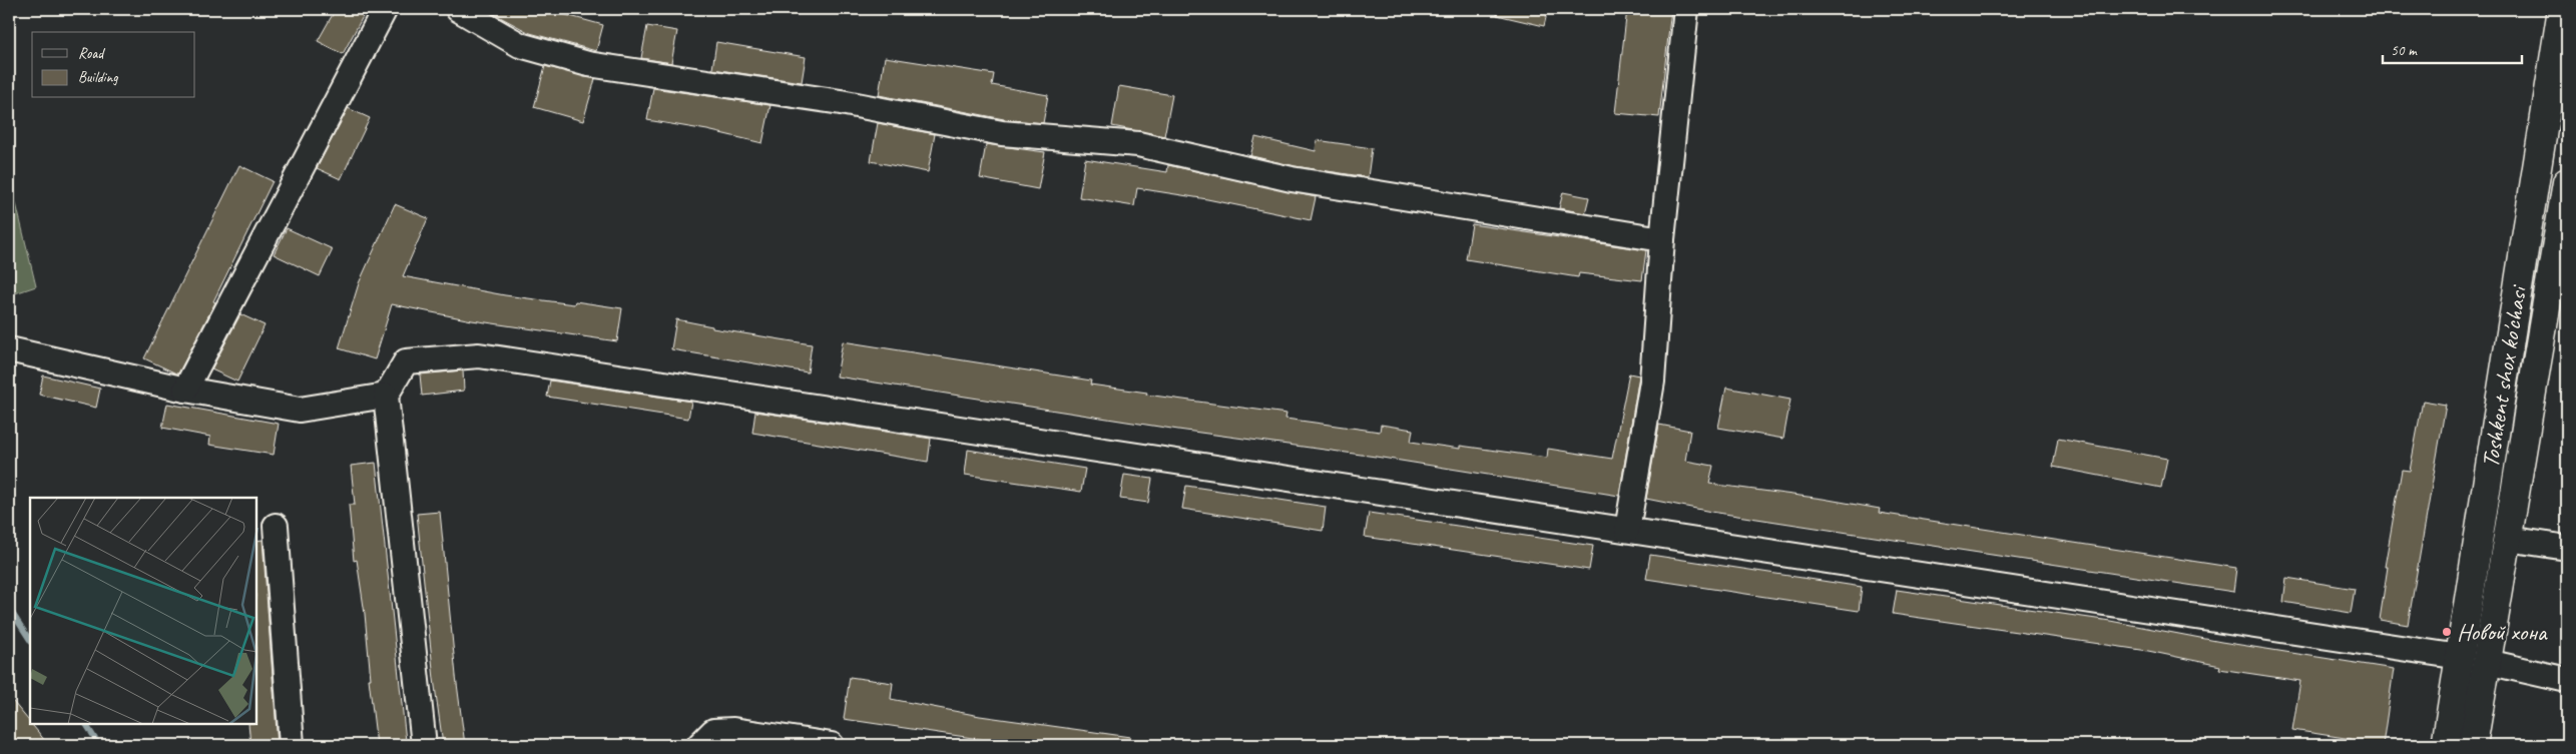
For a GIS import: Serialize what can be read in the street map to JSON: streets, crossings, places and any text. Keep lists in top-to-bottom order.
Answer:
{
  "streets": {
    "main road": ["Toshkent shox ko'chasi"]
  },
  "places": ["Новой хона"],
  "legend": ["Road", "Building"],
  "scale_bar": "50 m"
}
